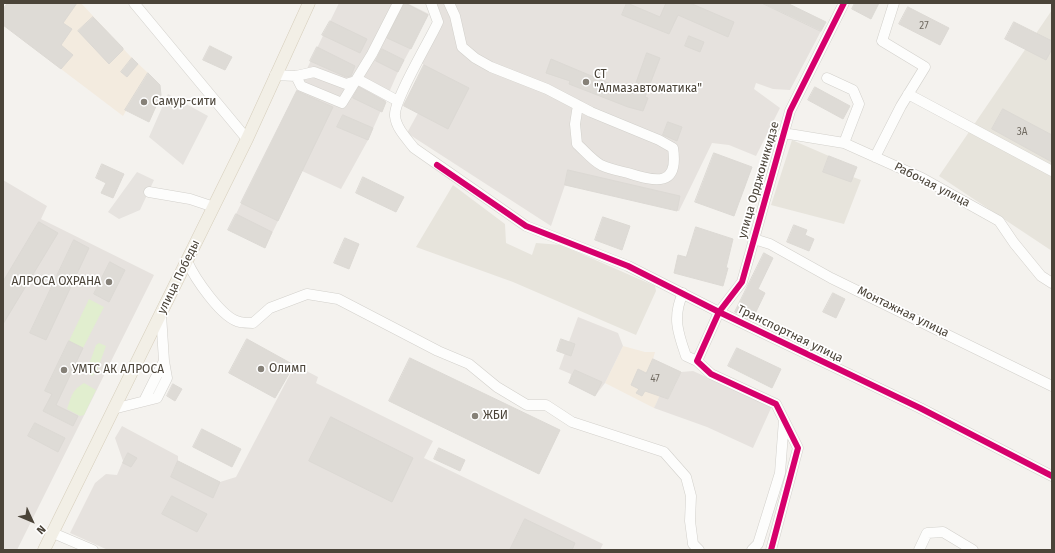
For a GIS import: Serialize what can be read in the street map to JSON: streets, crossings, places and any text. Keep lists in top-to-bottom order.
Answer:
{
  "streets": {
    "main road": ["улица Победы"],
    "street": [
      "улица Орджоникидзе",
      "Рабочая улица",
      "Монтажная улица",
      "Транспортная улица"
    ]
  },
  "crossings": [
    ["улица Орджоникидзе", "Рабочая улица"],
    ["улица Орджоникидзе", "Монтажная улица"],
    ["улица Орджоникидзе", "Транспортная улица"]
  ],
  "places": [
    "СТ \"Алмазавтоматика\"",
    "Самур-сити",
    "АЛРОСА ОХРАНА",
    "Олимп",
    "УМТС АК АЛРОСА",
    "ЖБИ"
  ],
  "house_numbers": ["27", "3А", "47"],
  "north": "bottom right"
}
